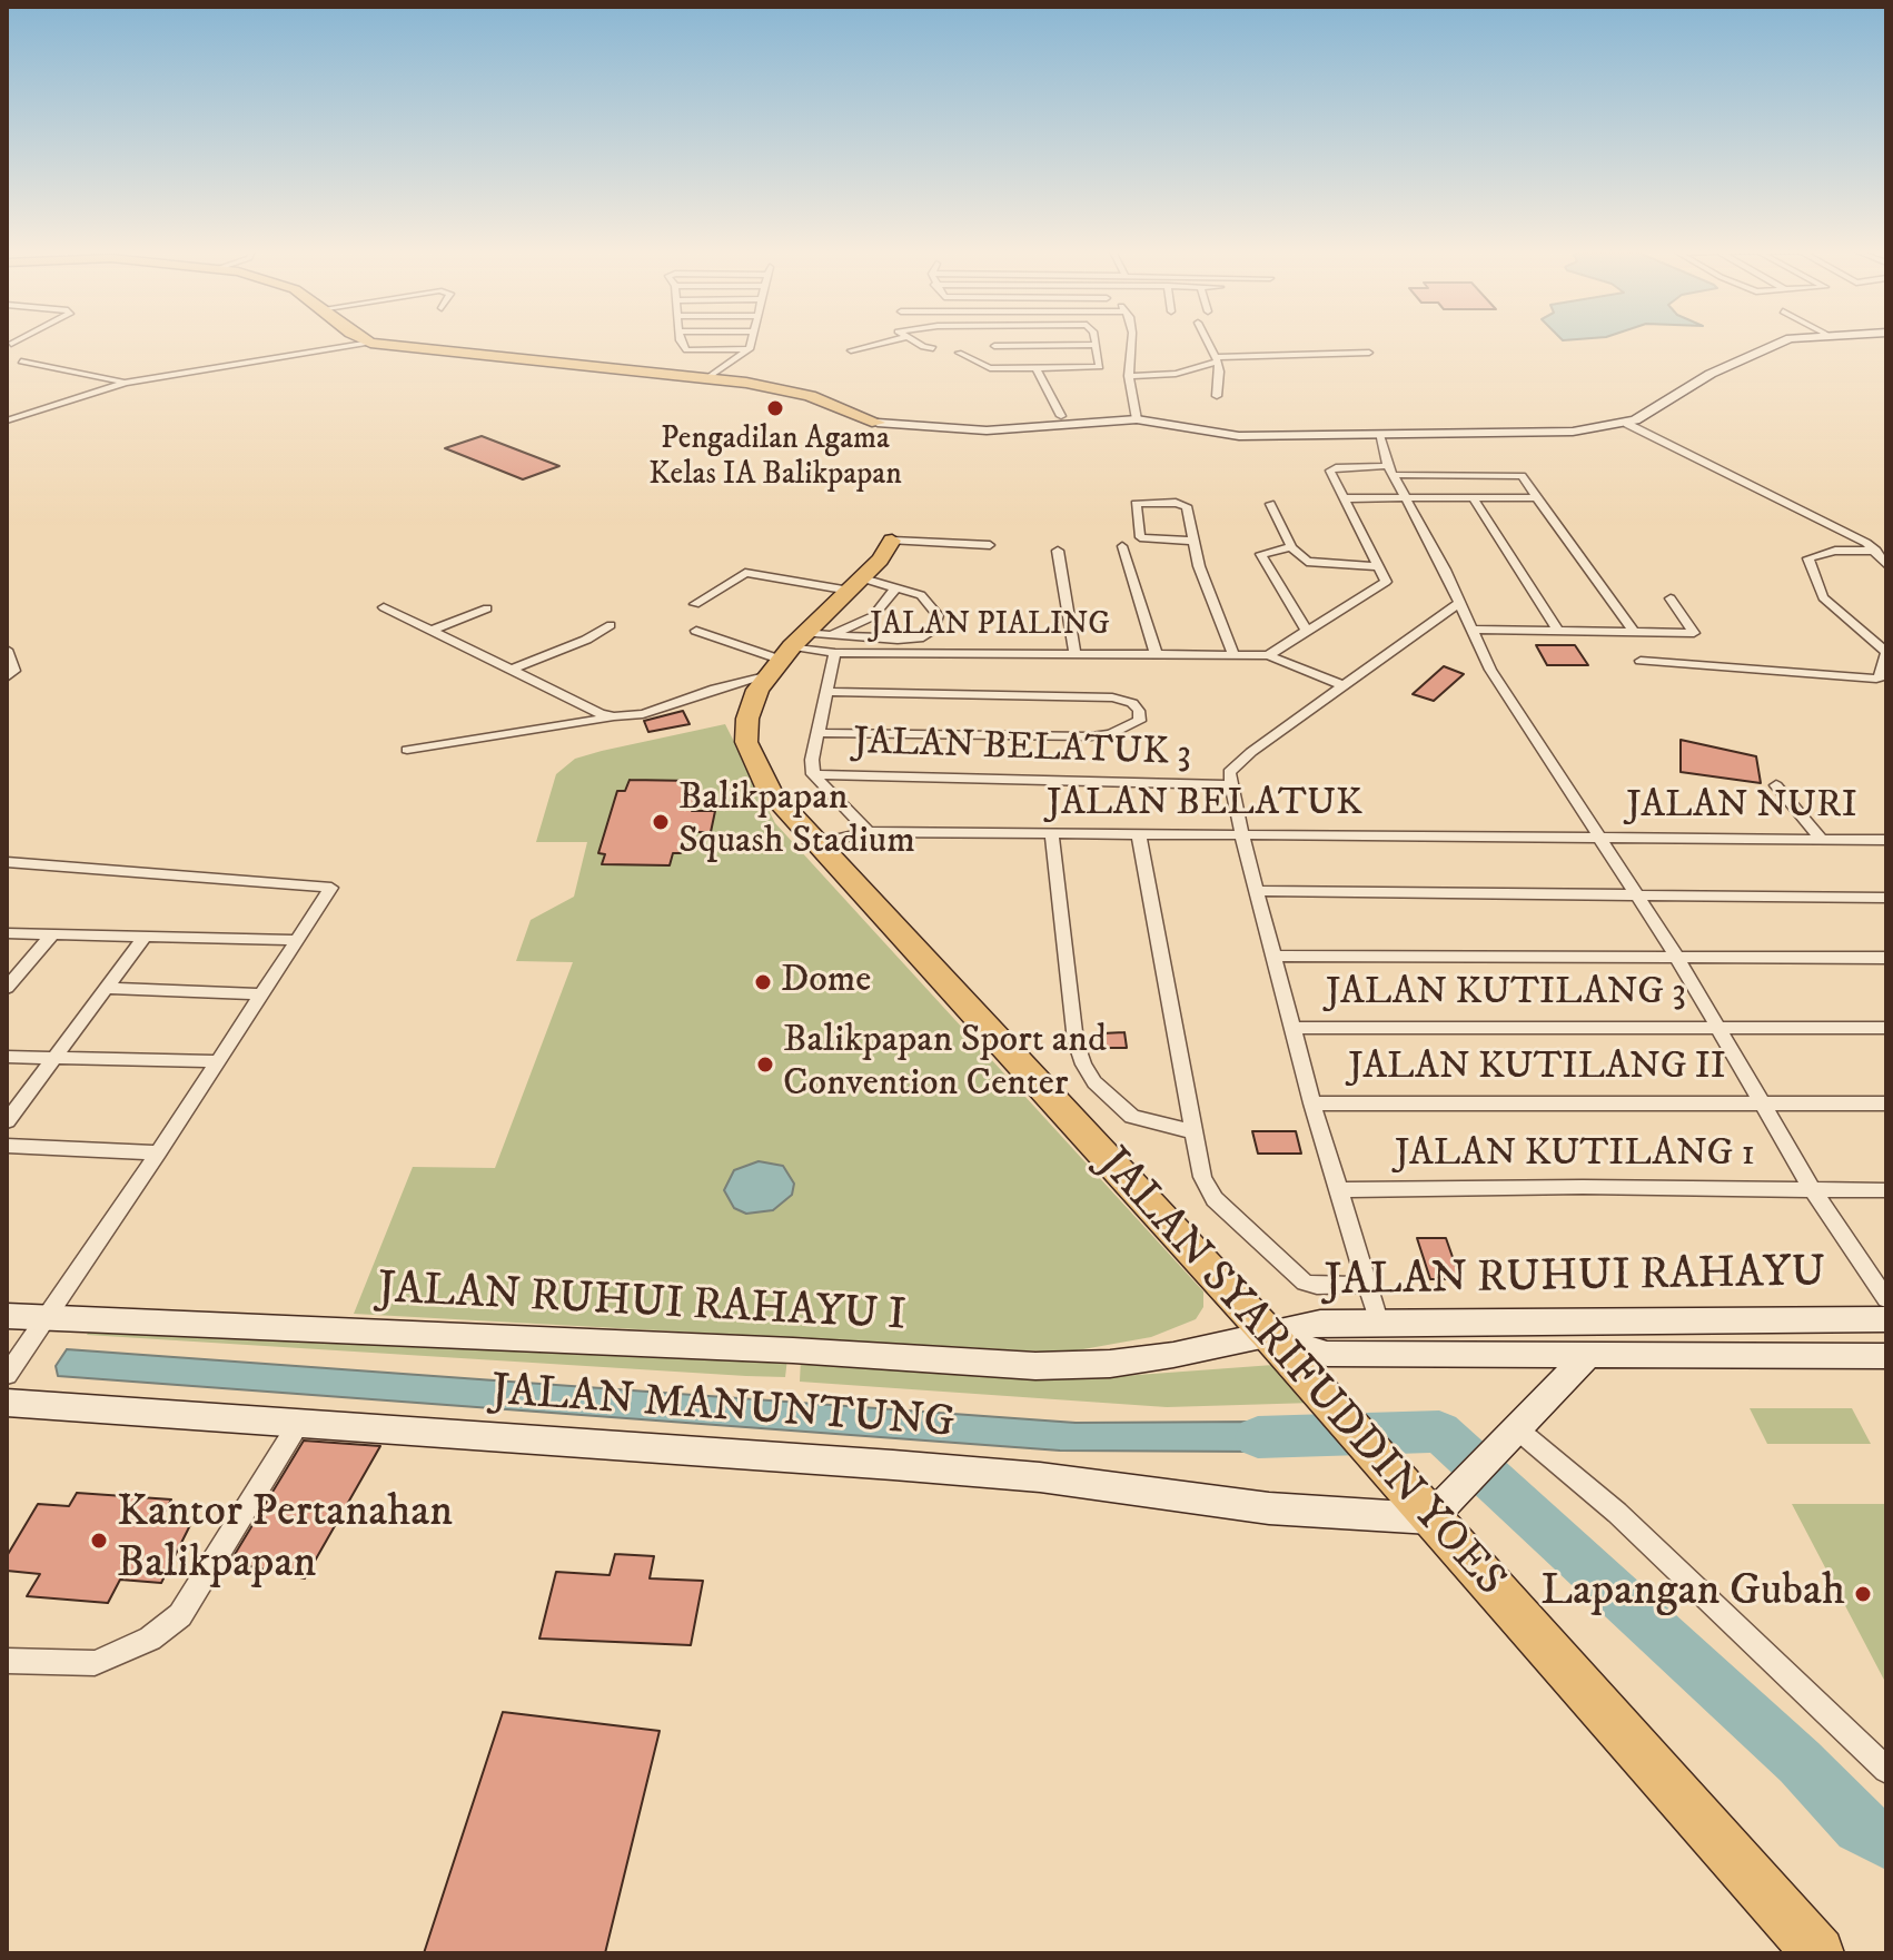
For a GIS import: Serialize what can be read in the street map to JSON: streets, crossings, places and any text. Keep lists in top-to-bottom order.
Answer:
{
  "streets": {
    "highway": ["JALAN SYARIFUDDIN YOES"],
    "street": [
      "JALAN PIALING",
      "JALAN BELATUK 3",
      "JALAN BELATUK",
      "JALAN NURI",
      "JALAN KUTILANG 3",
      "JALAN KUTILANG II",
      "JALAN KUTILANG 1",
      "JALAN RUHUI RAHAYU",
      "JALAN RUHUI RAHAYU I",
      "JALAN MANUNTUNG"
    ]
  },
  "crossings": [
    ["JALAN PIALING", "JALAN BELATUK 3"],
    ["JALAN BELATUK", "JALAN NURI"],
    ["JALAN BELATUK", "JALAN SYARIFUDDIN YOES"],
    ["JALAN RUHUI RAHAYU", "JALAN RUHUI RAHAYU I"],
    ["JALAN RUHUI RAHAYU", "JALAN SYARIFUDDIN YOES"],
    ["JALAN RUHUI RAHAYU", "JALAN MANUNTUNG"],
    ["JALAN RUHUI RAHAYU I", "JALAN SYARIFUDDIN YOES"],
    ["JALAN SYARIFUDDIN YOES", "JALAN MANUNTUNG"]
  ],
  "places": [
    "Pengadilan Agama Kelas IA Balikpapan",
    "Balikpapan Squash Stadium",
    "Dome",
    "Balikpapan Sport and Convention Center",
    "Kantor Pertanahan Balikpapan",
    "Lapangan Gubah"
  ]
}
